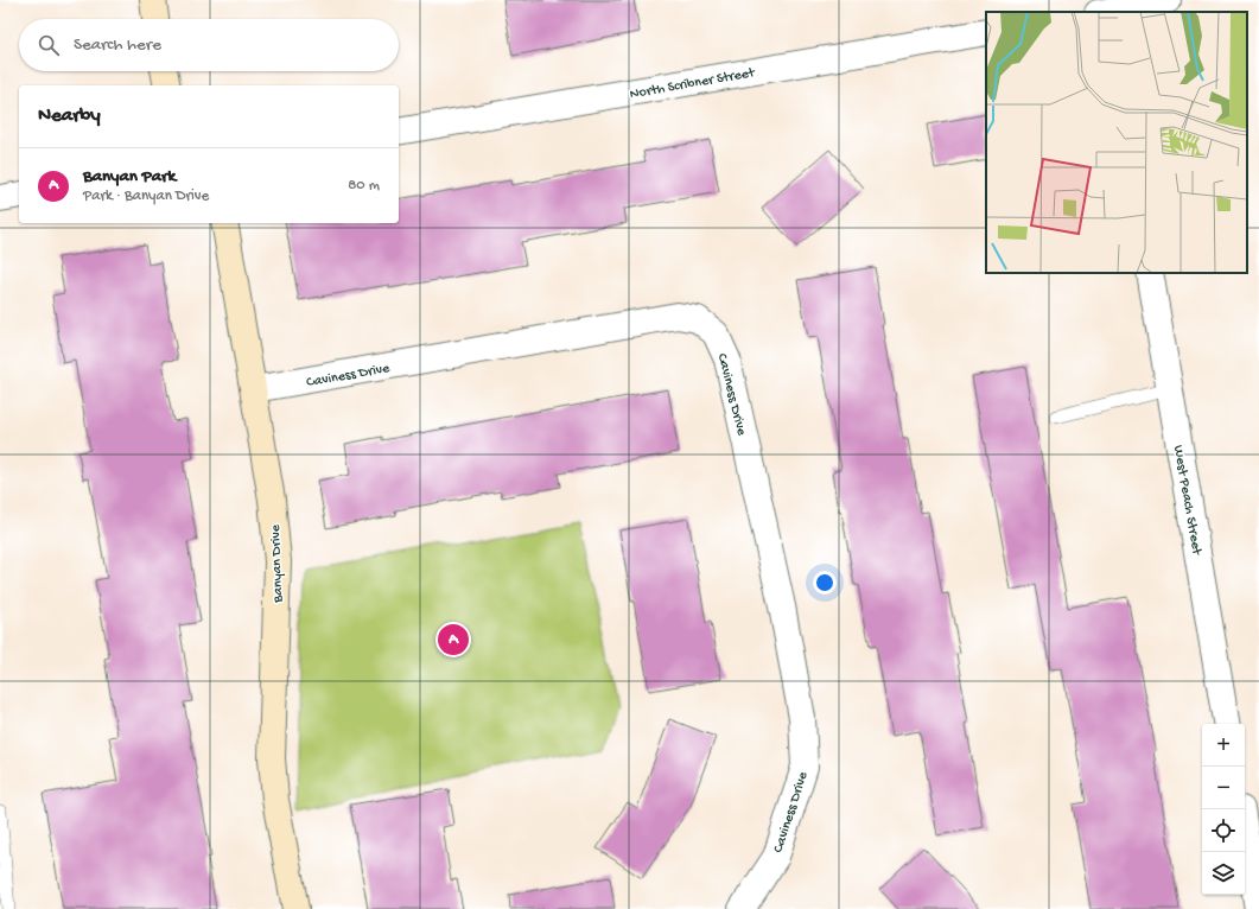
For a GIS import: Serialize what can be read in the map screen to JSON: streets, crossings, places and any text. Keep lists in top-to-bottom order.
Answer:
{
  "streets": {
    "street": [
      "North Scribner Street",
      "Caviness Drive",
      "West Peach Street",
      "Banyan Drive"
    ]
  },
  "crossings": [
    ["Caviness Drive", "Banyan Drive"]
  ],
  "page": {
    "search": "Search here",
    "heading": "Nearby",
    "list": [
      {
        "mark": "A",
        "name": "Banyan Park",
        "note": "Park · Banyan Drive",
        "value": "80 m"
      }
    ],
    "pins": "A",
    "map_buttons": ["+", "−"]
  }
}
